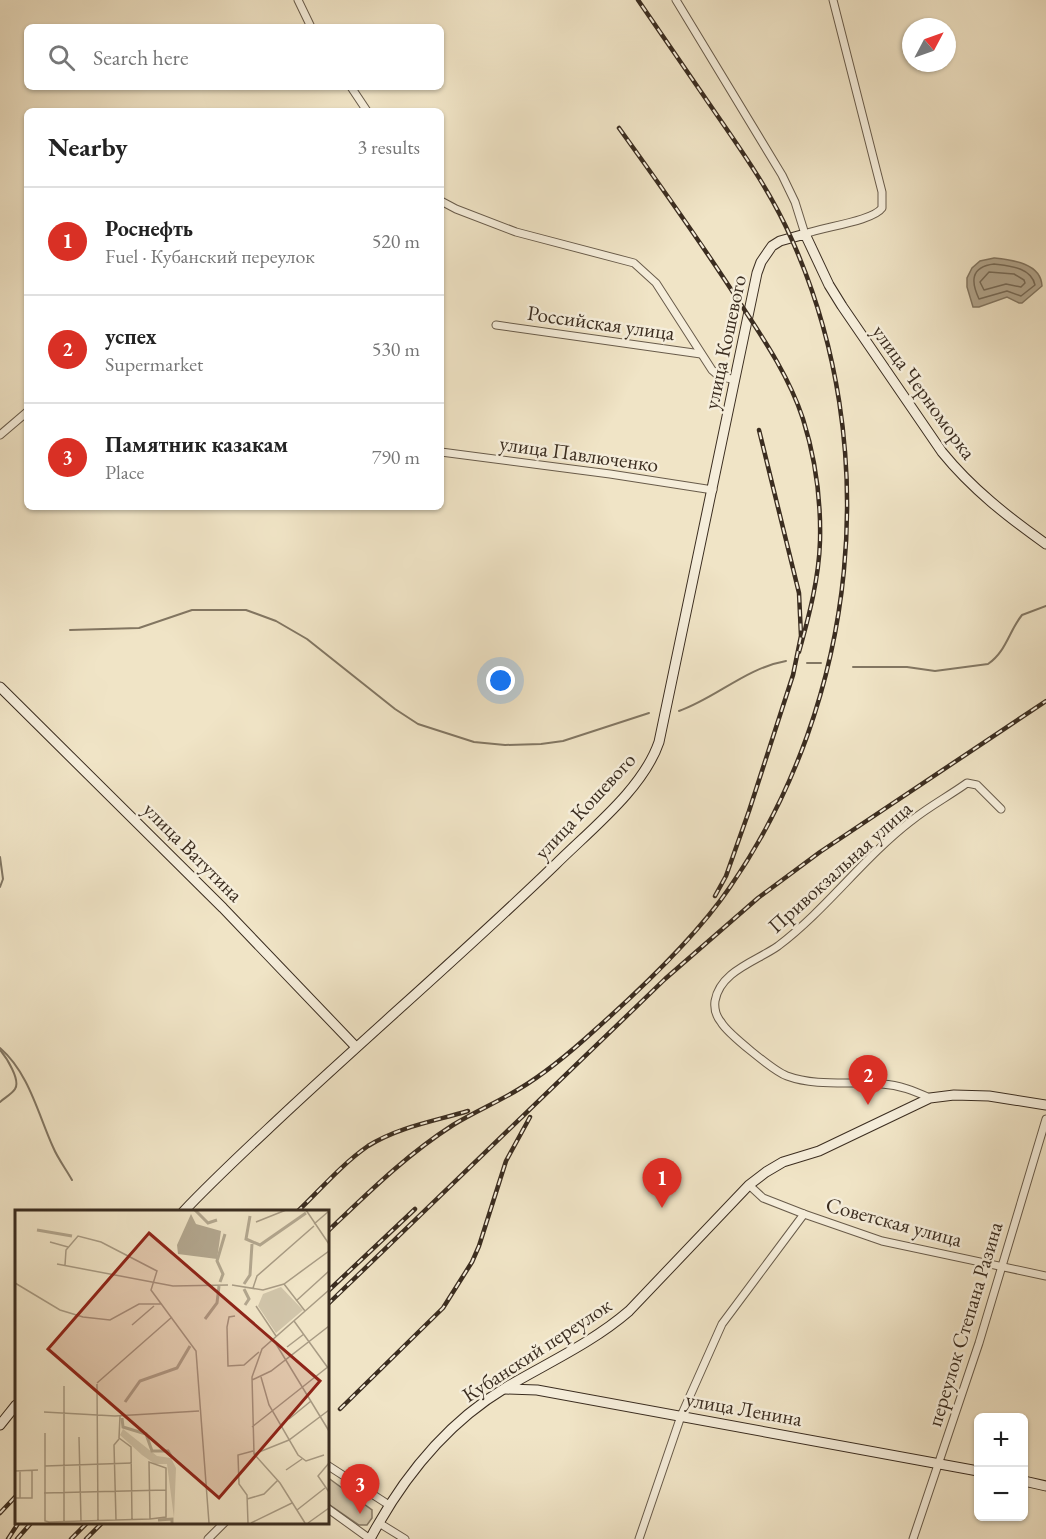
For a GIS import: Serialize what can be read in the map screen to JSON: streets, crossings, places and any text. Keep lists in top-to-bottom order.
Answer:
{
  "streets": {
    "street": [
      "Российская улица",
      "улица Кошевого",
      "улица Черноморка",
      "улица Павлюченко",
      "улица Ватутина",
      "Привокзальная улица",
      "Советская улица",
      "переулок Степана Разина",
      "Кубанский переулок",
      "улица Ленина"
    ]
  },
  "crossings": [
    ["улица Кошевого", "улица Черноморка"],
    ["улица Кошевого", "улица Павлюченко"],
    ["улица Кошевого", "улица Ватутина"],
    ["Привокзальная улица", "Кубанский переулок"],
    ["Советская улица", "переулок Степана Разина"],
    ["Советская улица", "Кубанский переулок"],
    ["Советская улица", "улица Ленина"],
    ["переулок Степана Разина", "улица Ленина"],
    ["Кубанский переулок", "улица Ленина"]
  ],
  "north": "top right",
  "page": {
    "search": "Search here",
    "heading": ["Nearby", "3 results"],
    "list": [
      {
        "mark": "1",
        "name": "Роснефть",
        "note": "Fuel · Кубанский переулок",
        "value": "520 m"
      },
      {
        "mark": "2",
        "name": "успех",
        "note": "Supermarket",
        "value": "530 m"
      },
      {
        "mark": "3",
        "name": "Памятник казакам",
        "note": "Place",
        "value": "790 m"
      }
    ],
    "pins": ["2", "1", "3"],
    "map_buttons": ["+", "−"]
  }
}
